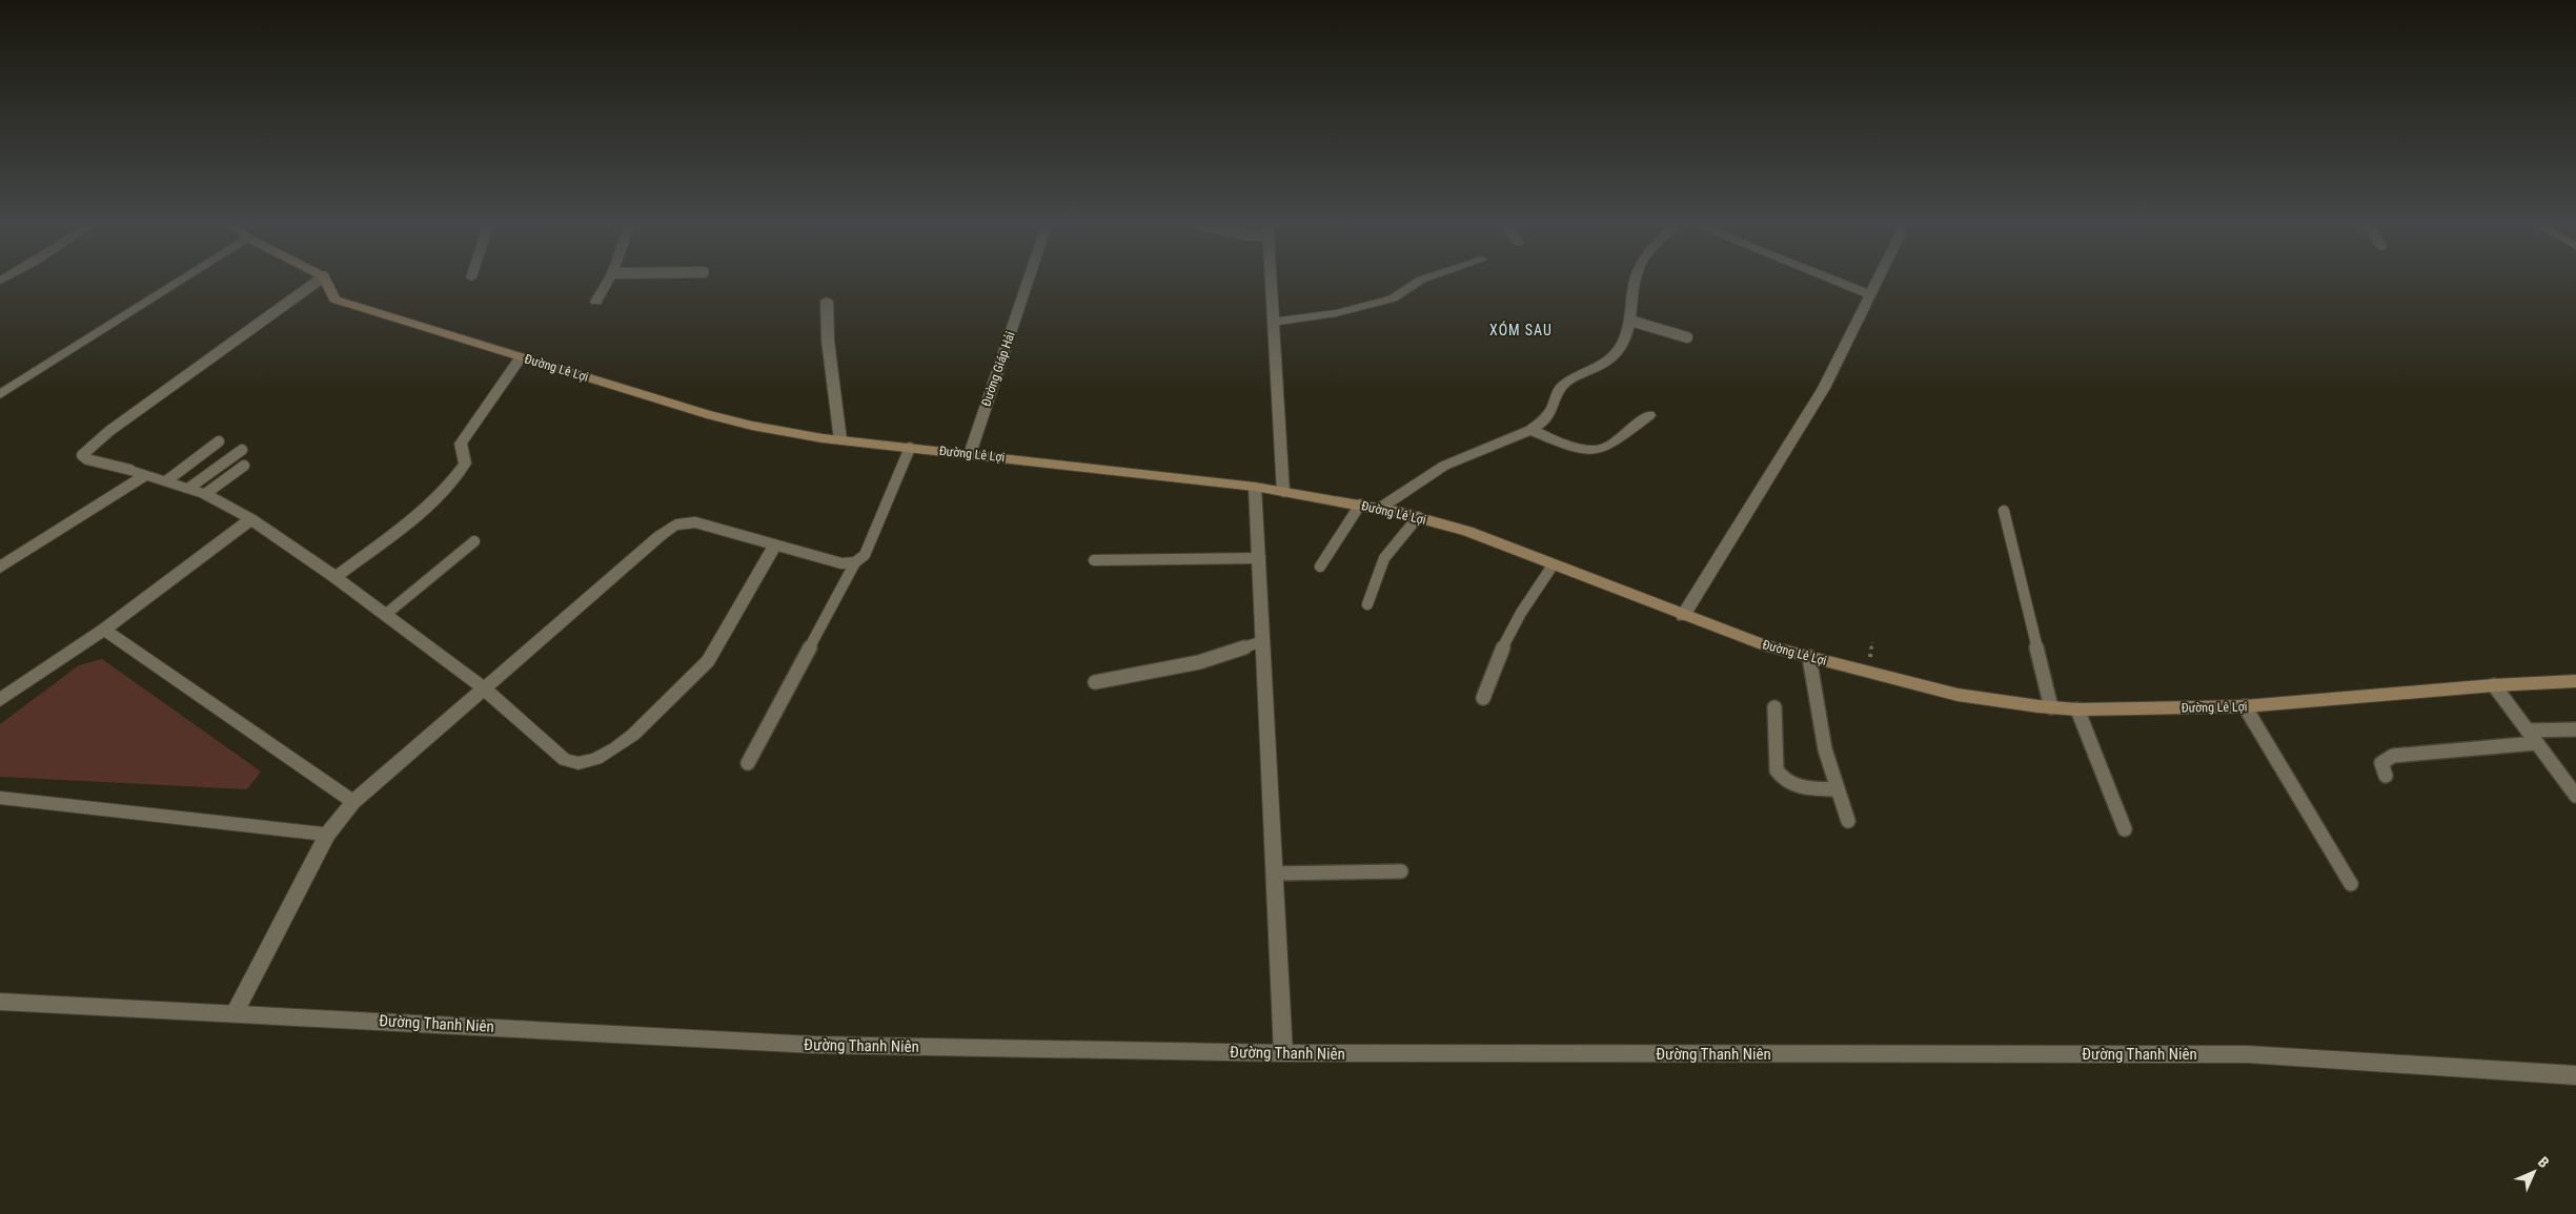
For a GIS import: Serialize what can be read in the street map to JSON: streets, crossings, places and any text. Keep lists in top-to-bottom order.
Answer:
{
  "streets": {
    "main road": ["Đường Lê Lợi"],
    "street": ["Đường Giáp Hải", "Đường Thanh Niên"]
  },
  "crossings": [
    ["Đường Lê Lợi", "Đường Giáp Hải"]
  ],
  "districts": ["XÓM SAU"],
  "north": "top right"
}
